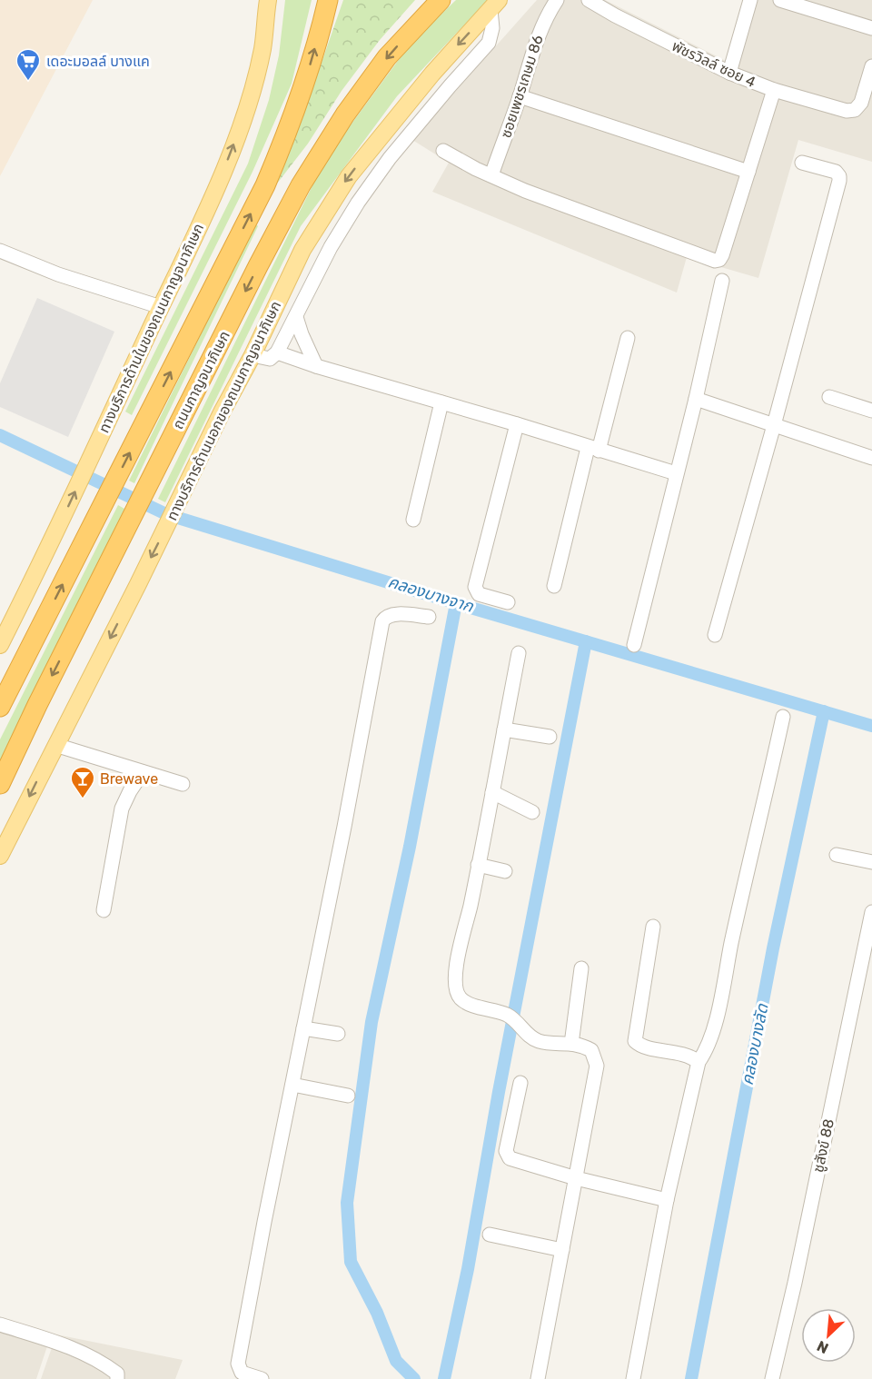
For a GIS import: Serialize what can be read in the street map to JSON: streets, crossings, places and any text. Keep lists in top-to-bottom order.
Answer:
{
  "streets": {
    "highway": ["ถนนกาญจนาภิเษก"],
    "main road": ["ทางบริการด้านในของถนนกาญจนาภิเษก", "ทางบริการด้านนอกของถนนกาญจนาภิเษก"],
    "street": ["พัชรวิลล์ ซอย 4", "ซอยเพชรเกษม 86", "ชูสังข์ 88"]
  },
  "one_way": ["ทางบริการด้านในของถนนกาญจนาภิเษก", "ทางบริการด้านนอกของถนนกาญจนาภิเษก"],
  "water": ["คลองบางจาก", "คลองบางลัด"],
  "places": {
    "supermarket": ["เดอะมอลล์ บางแค"],
    "bar": ["Brewave"]
  },
  "north": "bottom left"
}
